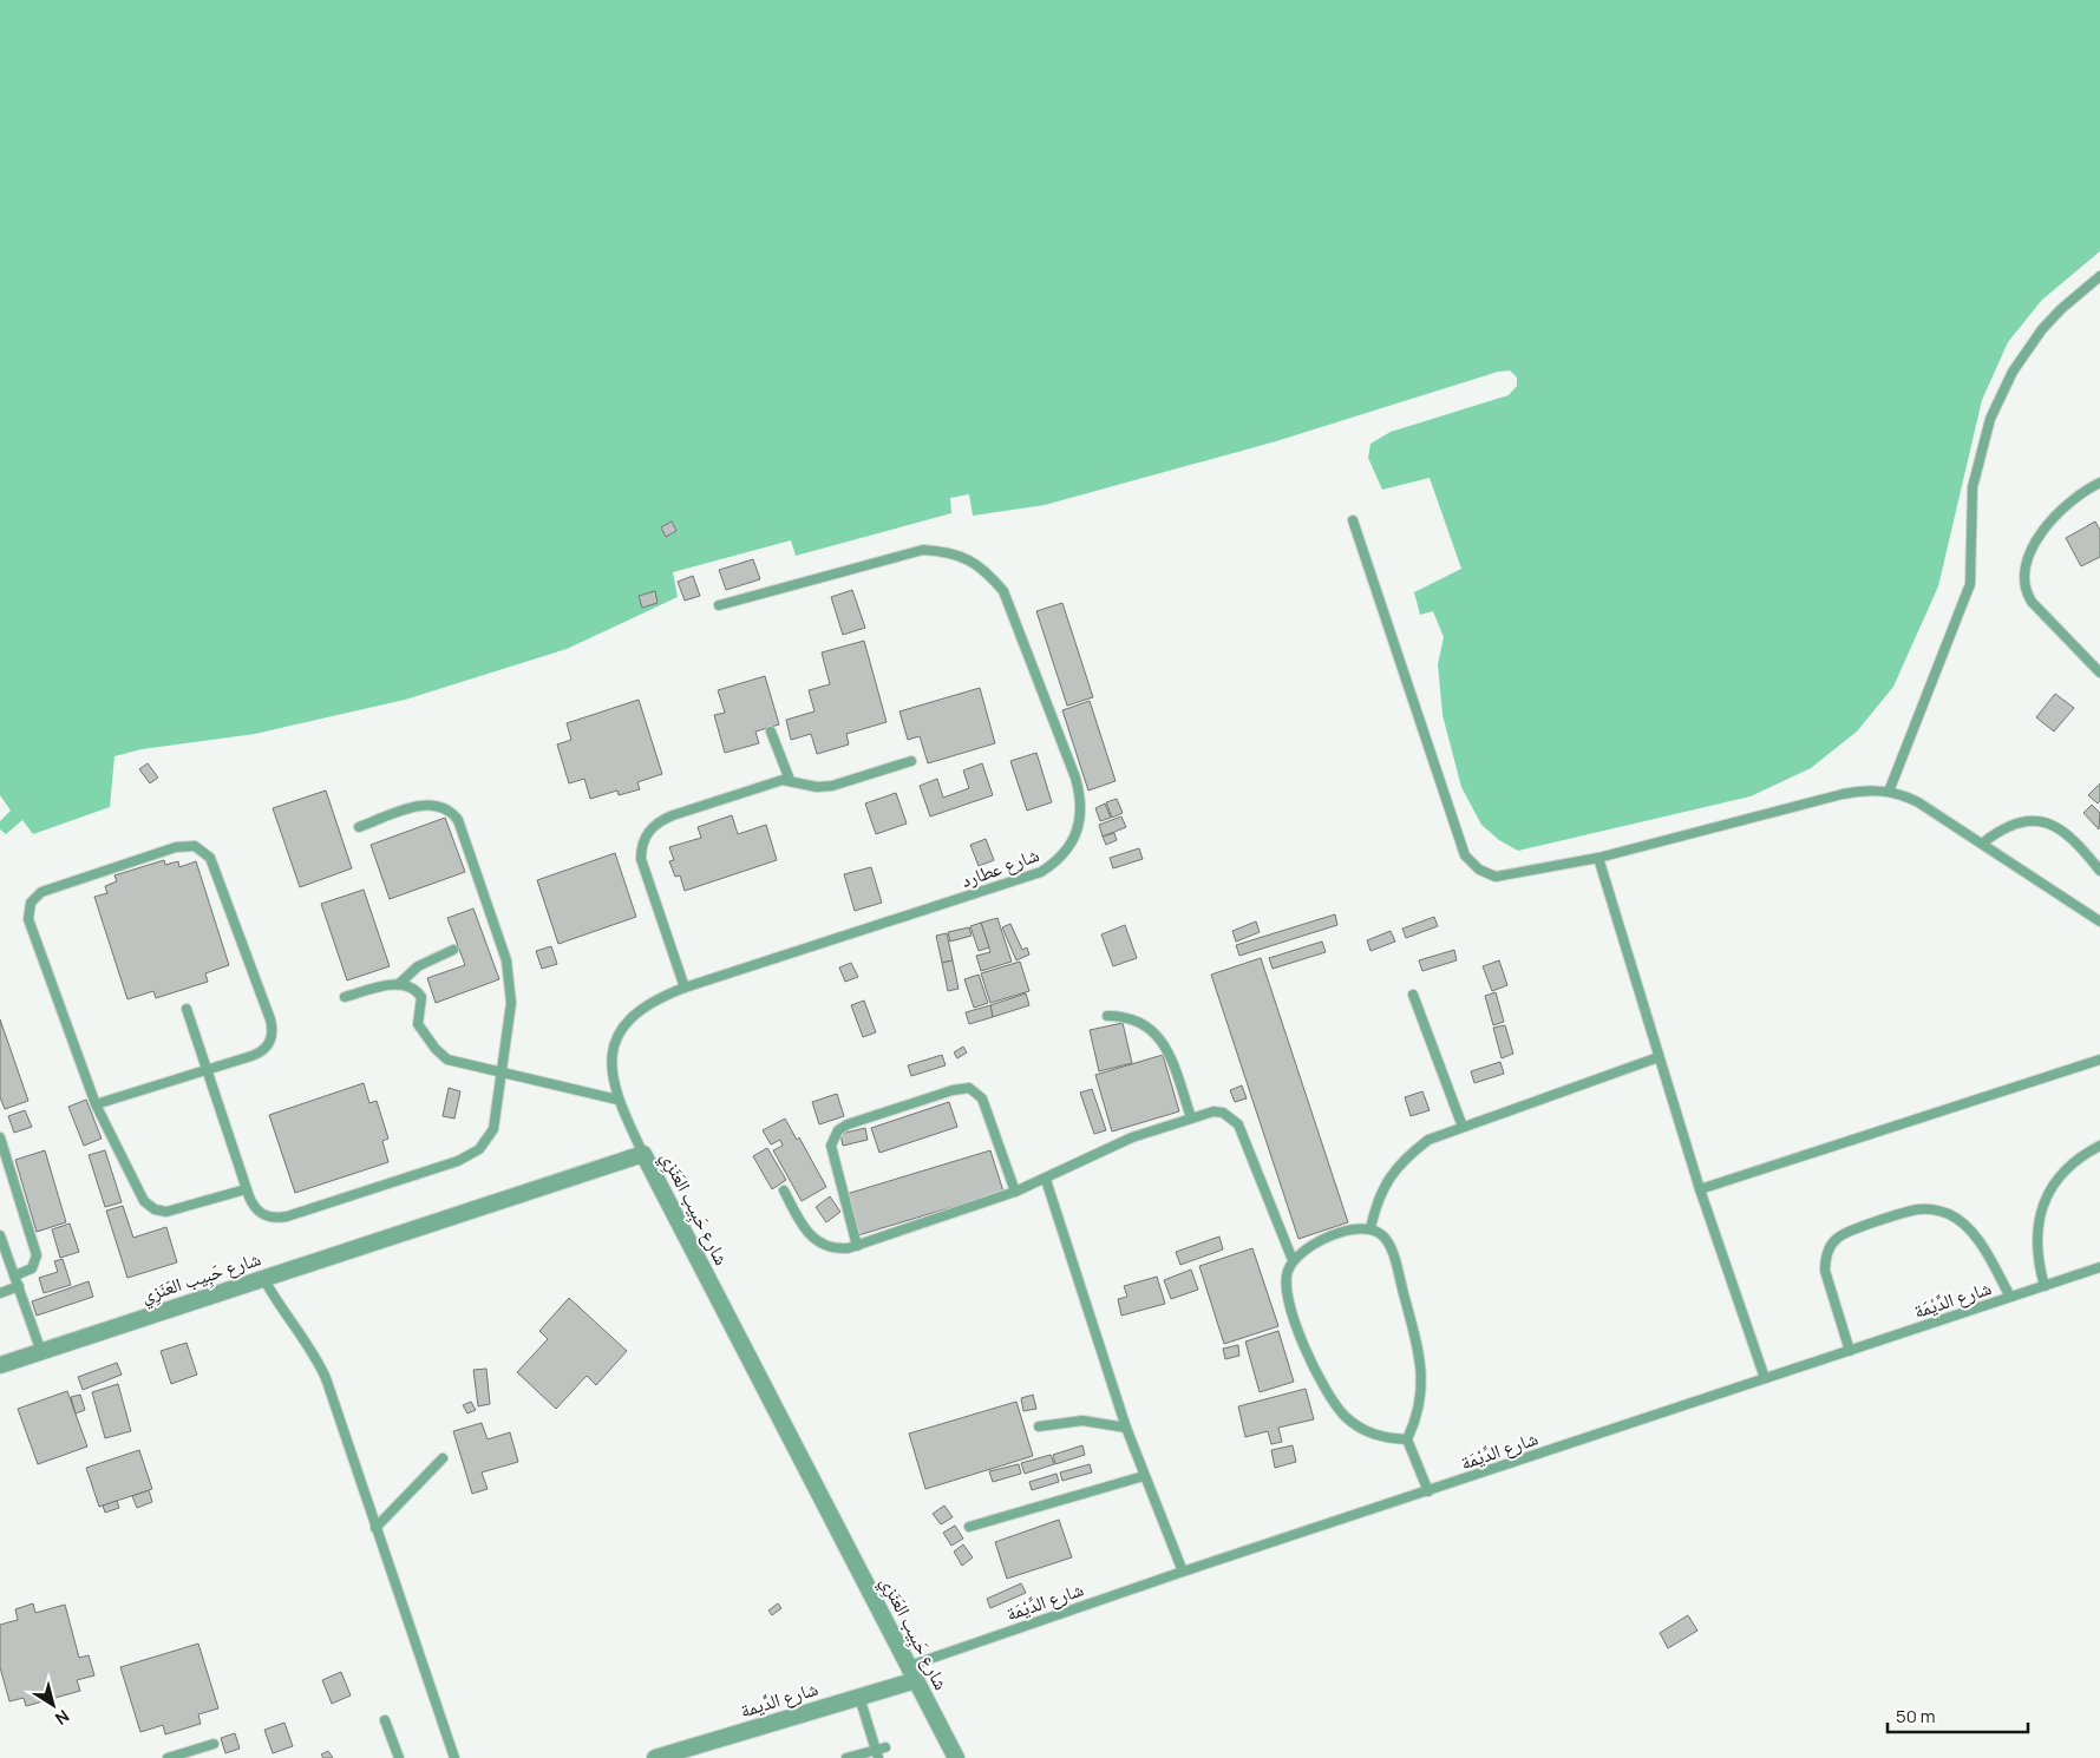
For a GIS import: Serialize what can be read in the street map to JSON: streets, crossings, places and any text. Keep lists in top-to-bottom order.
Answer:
{
  "streets": {
    "street": ["شارع حَبِيب العَنَزِي", "شارع الدِّيمة"],
    "lane": ["شارع عطارد", "شارع الدِّيْمَة"]
  },
  "crossings": [
    ["شارع عطارد", "شارع حَبِيب العَنَزِي"],
    ["شارع حَبِيب العَنَزِي", "شارع الدِّيْمَة"],
    ["شارع حَبِيب العَنَزِي", "شارع الدِّيمة"],
    ["شارع الدِّيْمَة", "شارع الدِّيمة"]
  ],
  "scale_bar": "50 m",
  "north": "bottom right"
}
